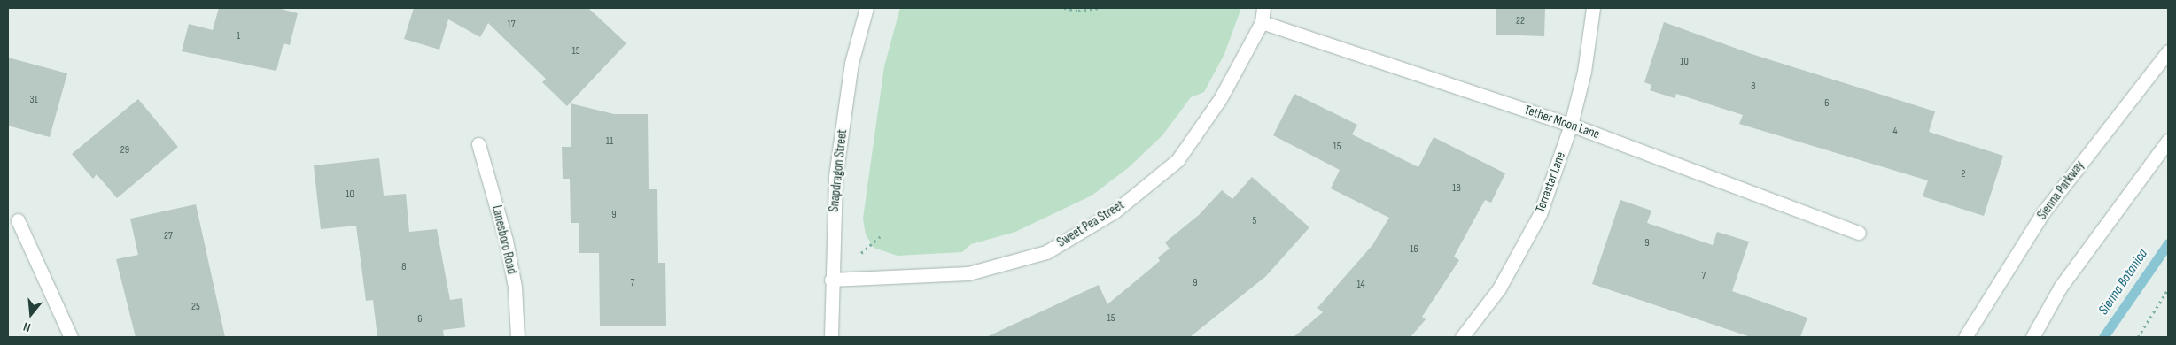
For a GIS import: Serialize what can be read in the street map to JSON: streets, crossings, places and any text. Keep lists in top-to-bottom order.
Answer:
{
  "streets": {
    "street": [
      "Tether Moon Lane",
      "Snapdragon Street",
      "Terrastar Lane",
      "Sienna Parkway",
      "Sweet Pea Street",
      "Lanesboro Road"
    ]
  },
  "crossings": [
    ["Tether Moon Lane", "Terrastar Lane"],
    ["Tether Moon Lane", "Sweet Pea Street"],
    ["Snapdragon Street", "Sweet Pea Street"]
  ],
  "water": ["Sienna Botanica"],
  "house_numbers": [
    "22",
    "17",
    "1",
    "15",
    "10",
    "8",
    "31",
    "6",
    "4",
    "11",
    "15",
    "29",
    "2",
    "18",
    "10",
    "9",
    "5",
    "27",
    "9",
    "16",
    "8",
    "7",
    "7",
    "9",
    "14",
    "25",
    "15",
    "6"
  ],
  "north": "bottom"
}
